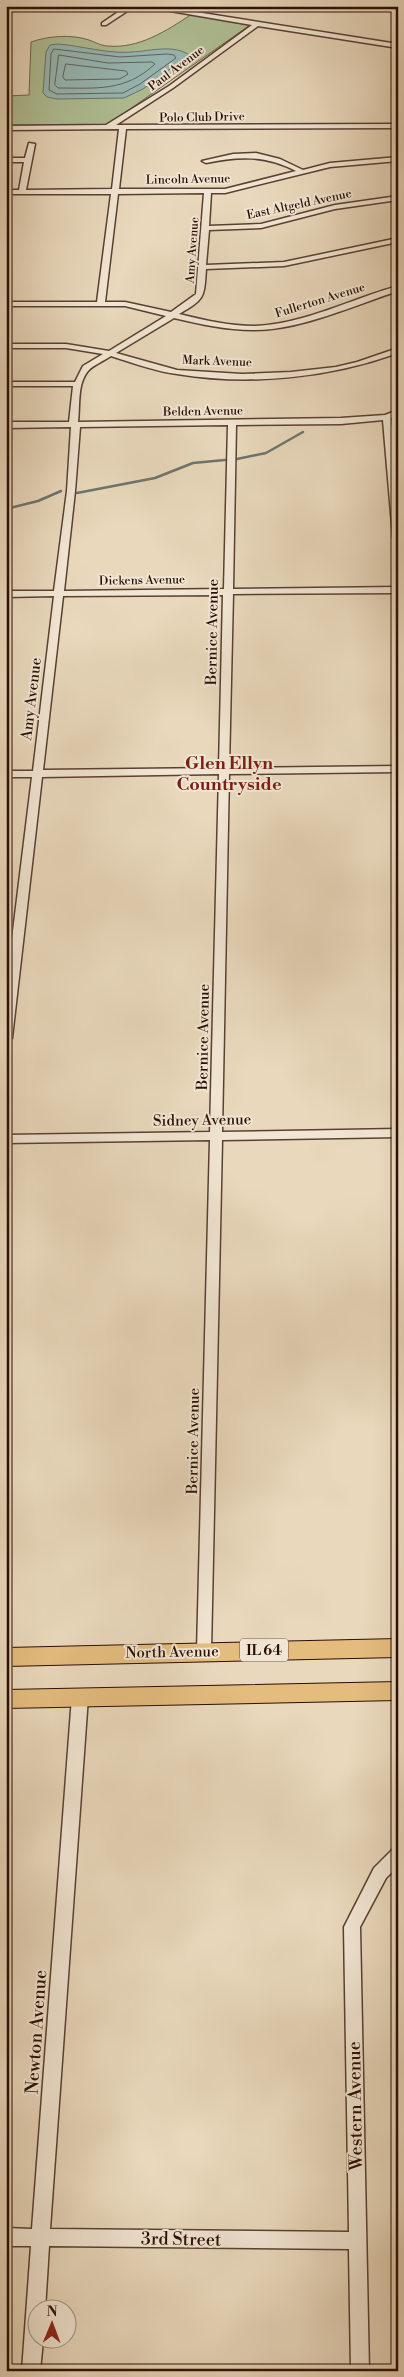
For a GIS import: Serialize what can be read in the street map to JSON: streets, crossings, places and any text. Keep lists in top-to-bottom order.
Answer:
{
  "streets": {
    "main road": ["IL 64", "North Avenue"],
    "street": [
      "Paul Avenue",
      "Polo Club Drive",
      "Lincoln Avenue",
      "East Altgeld Avenue",
      "Amy Avenue",
      "Fullerton Avenue",
      "Mark Avenue",
      "Belden Avenue",
      "Dickens Avenue",
      "Bernice Avenue",
      "Sidney Avenue",
      "Newton Avenue",
      "Western Avenue",
      "3rd Street"
    ]
  },
  "crossings": [
    ["Paul Avenue", "Polo Club Drive"],
    ["Lincoln Avenue", "Amy Avenue"],
    ["East Altgeld Avenue", "Amy Avenue"],
    ["Amy Avenue", "Fullerton Avenue"],
    ["Amy Avenue", "Mark Avenue"],
    ["Amy Avenue", "Belden Avenue"],
    ["Amy Avenue", "Dickens Avenue"],
    ["Belden Avenue", "Bernice Avenue"],
    ["Dickens Avenue", "Bernice Avenue"],
    ["Bernice Avenue", "Sidney Avenue"],
    ["Bernice Avenue", "North Avenue"],
    ["Newton Avenue", "3rd Street"],
    ["Western Avenue", "3rd Street"]
  ],
  "districts": ["Glen Ellyn Countryside"],
  "north": "top"
}
